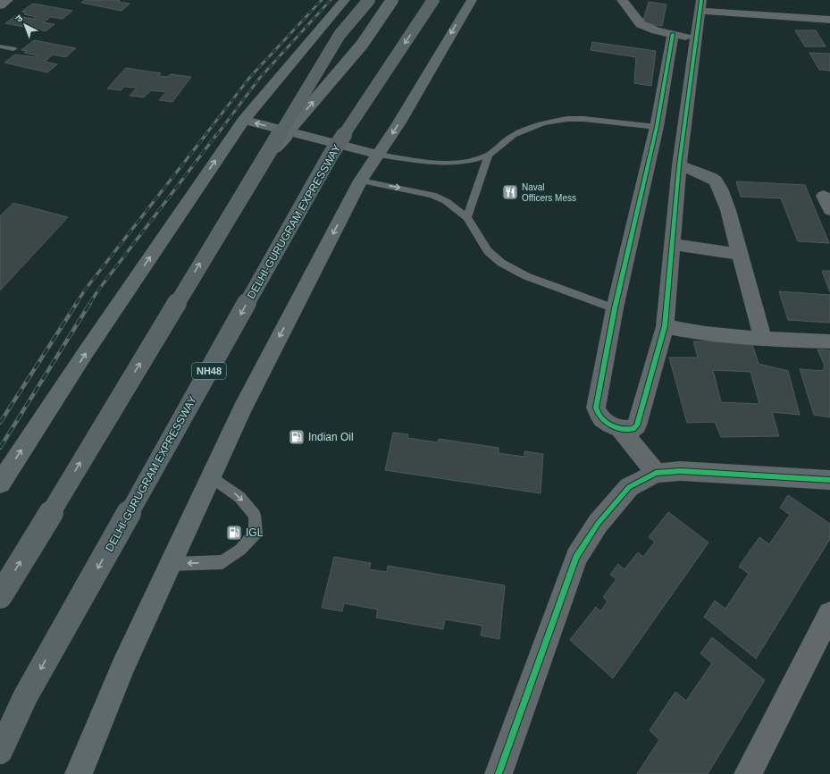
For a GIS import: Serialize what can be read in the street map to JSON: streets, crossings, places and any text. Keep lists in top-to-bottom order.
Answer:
{
  "streets": {
    "highway": ["DELHI-GURUGRAM EXPRESSWAY", "NH48"]
  },
  "places": {
    "restaurant": ["Naval Officers Mess"],
    "fuel station": ["Indian Oil", "IGL"]
  },
  "north": "top left"
}
